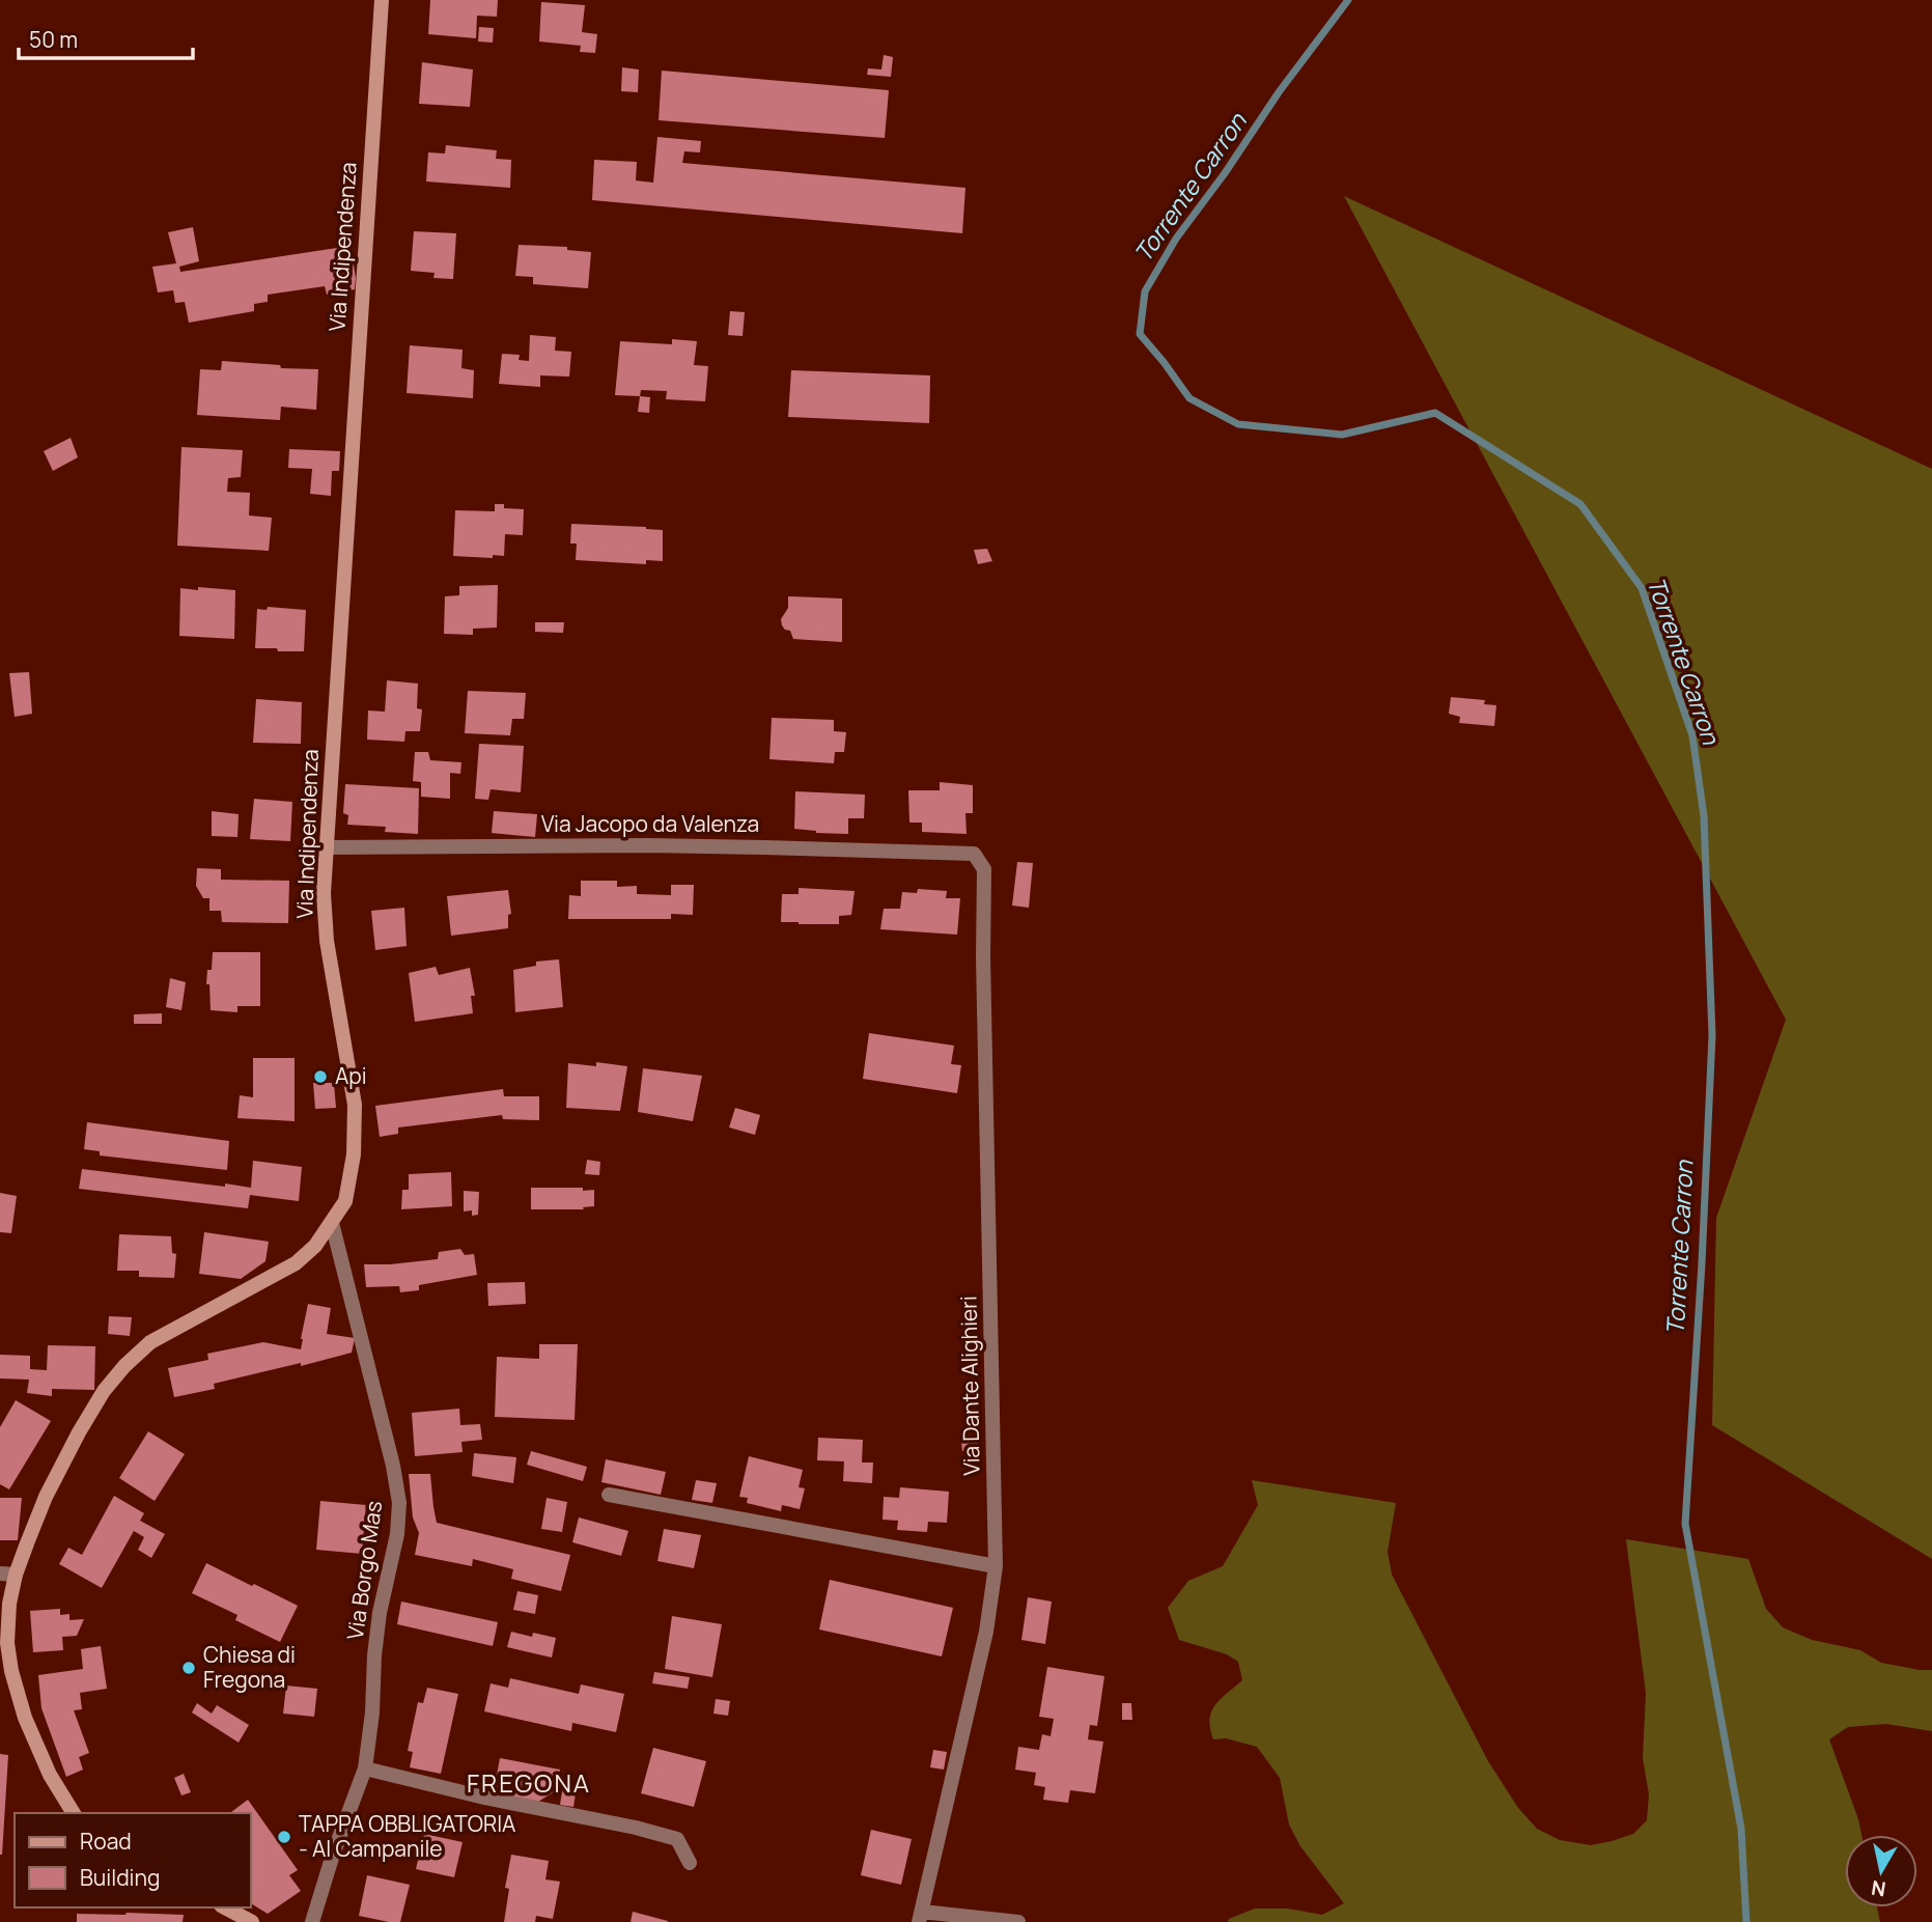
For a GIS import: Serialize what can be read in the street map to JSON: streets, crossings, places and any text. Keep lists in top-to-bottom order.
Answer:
{
  "streets": {
    "main road": ["Via Indipendenza"],
    "street": ["Via Jacopo da Valenza", "Via Dante Alighieri", "Via Borgo Mas"]
  },
  "crossings": [
    ["Via Indipendenza", "Via Jacopo da Valenza"],
    ["Via Indipendenza", "Via Borgo Mas"],
    ["Via Jacopo da Valenza", "Via Dante Alighieri"]
  ],
  "districts": ["FREGONA"],
  "water": ["Torrente Carron"],
  "places": ["Api", "Chiesa di Fregona", "TAPPA OBBLIGATORIA - Al Campanile"],
  "legend": ["Road", "Building"],
  "scale_bar": "50 m",
  "north": "bottom"
}
